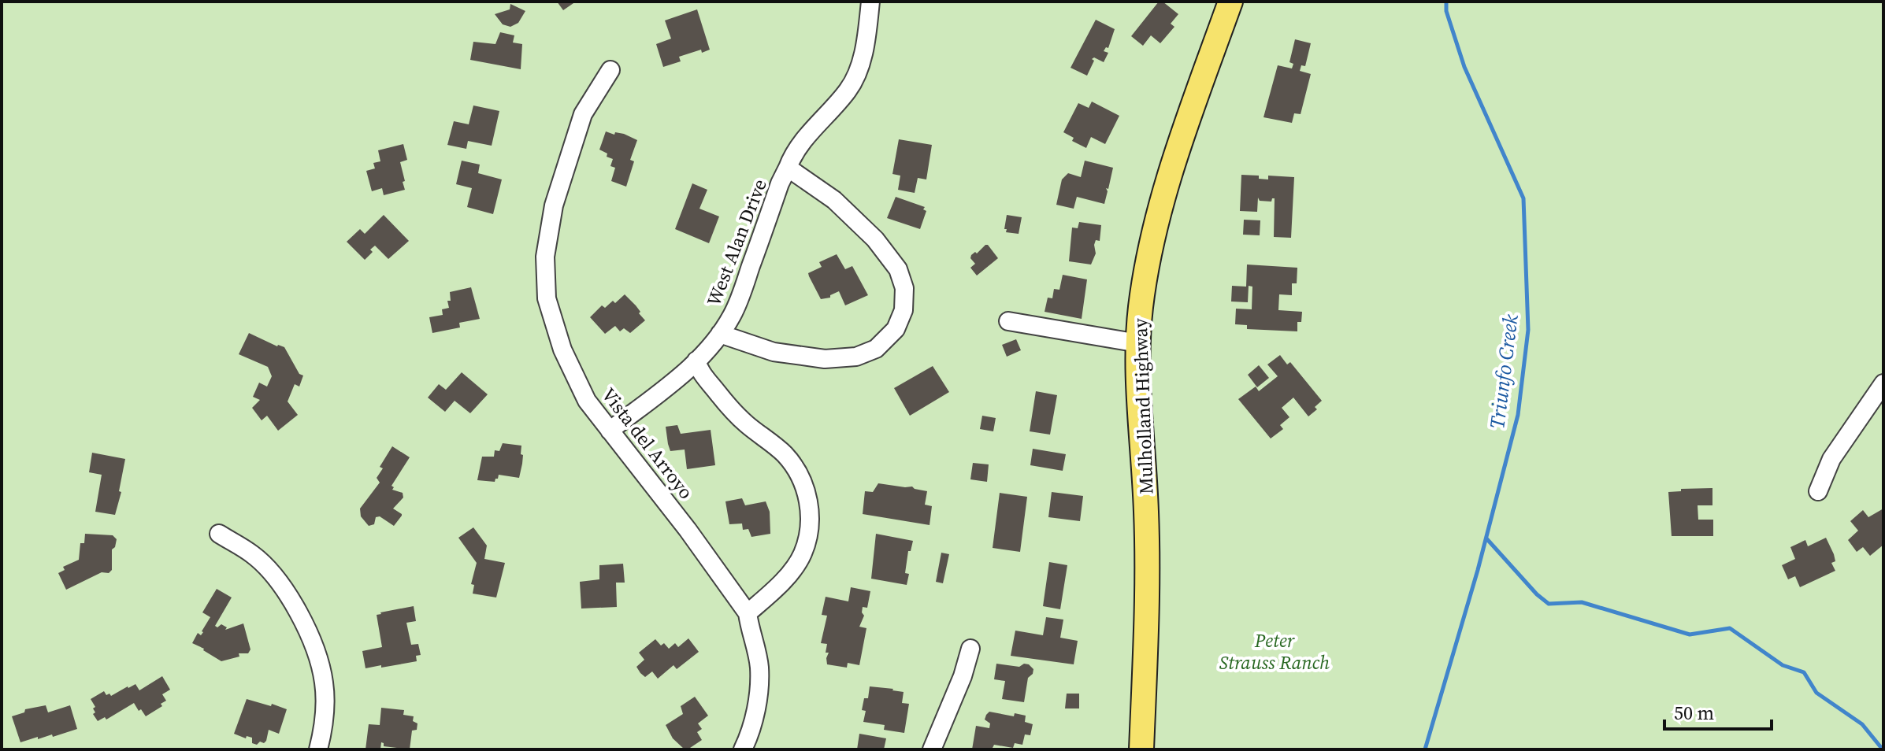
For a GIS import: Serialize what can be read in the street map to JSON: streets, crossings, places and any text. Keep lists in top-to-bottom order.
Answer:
{
  "streets": {
    "main road": ["Mulholland Highway"],
    "street": ["West Alan Drive", "Vista del Arroyo"]
  },
  "crossings": [
    ["West Alan Drive", "Vista del Arroyo"]
  ],
  "water": ["Triunfo Creek"],
  "parks": ["Peter Strauss Ranch"],
  "scale_bar": "50 m"
}
